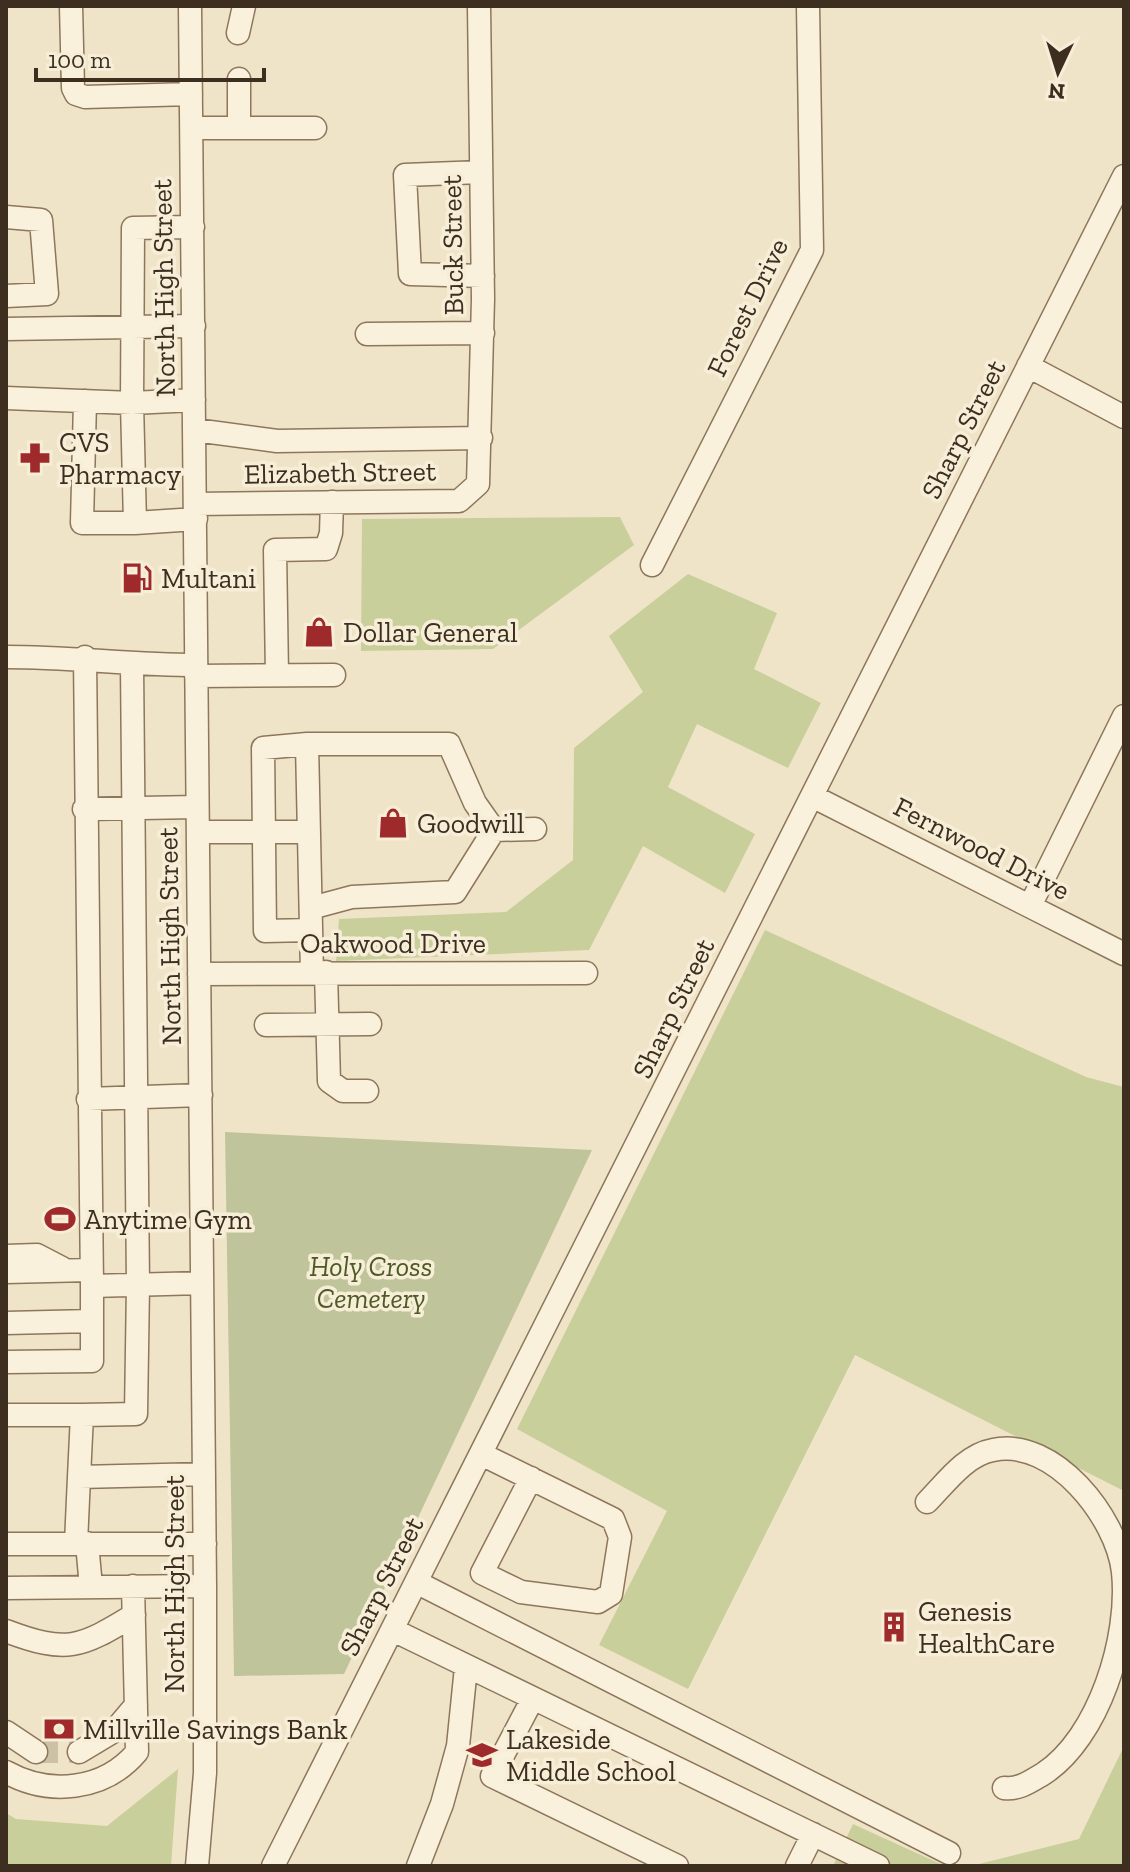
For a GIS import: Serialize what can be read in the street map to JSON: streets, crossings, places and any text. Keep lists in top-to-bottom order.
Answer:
{
  "streets": {
    "street": [
      "Buck Street",
      "North High Street",
      "Forest Drive",
      "Sharp Street",
      "Elizabeth Street",
      "Fernwood Drive",
      "Oakwood Drive"
    ]
  },
  "crossings": [
    ["Buck Street", "Elizabeth Street"],
    ["North High Street", "Elizabeth Street"],
    ["North High Street", "Oakwood Drive"],
    ["Sharp Street", "Fernwood Drive"]
  ],
  "parks": ["Holy Cross Cemetery"],
  "places": {
    "pharmacy": ["CVS Pharmacy"],
    "fuel station": ["Multani"],
    "shop": ["Dollar General", "Goodwill"],
    "sports": ["Anytime Gym"],
    "building": ["Genesis HealthCare"],
    "bank": ["Millville Savings Bank"],
    "school or university": ["Lakeside Middle School"]
  },
  "scale_bar": "100 m",
  "north": "bottom"
}
